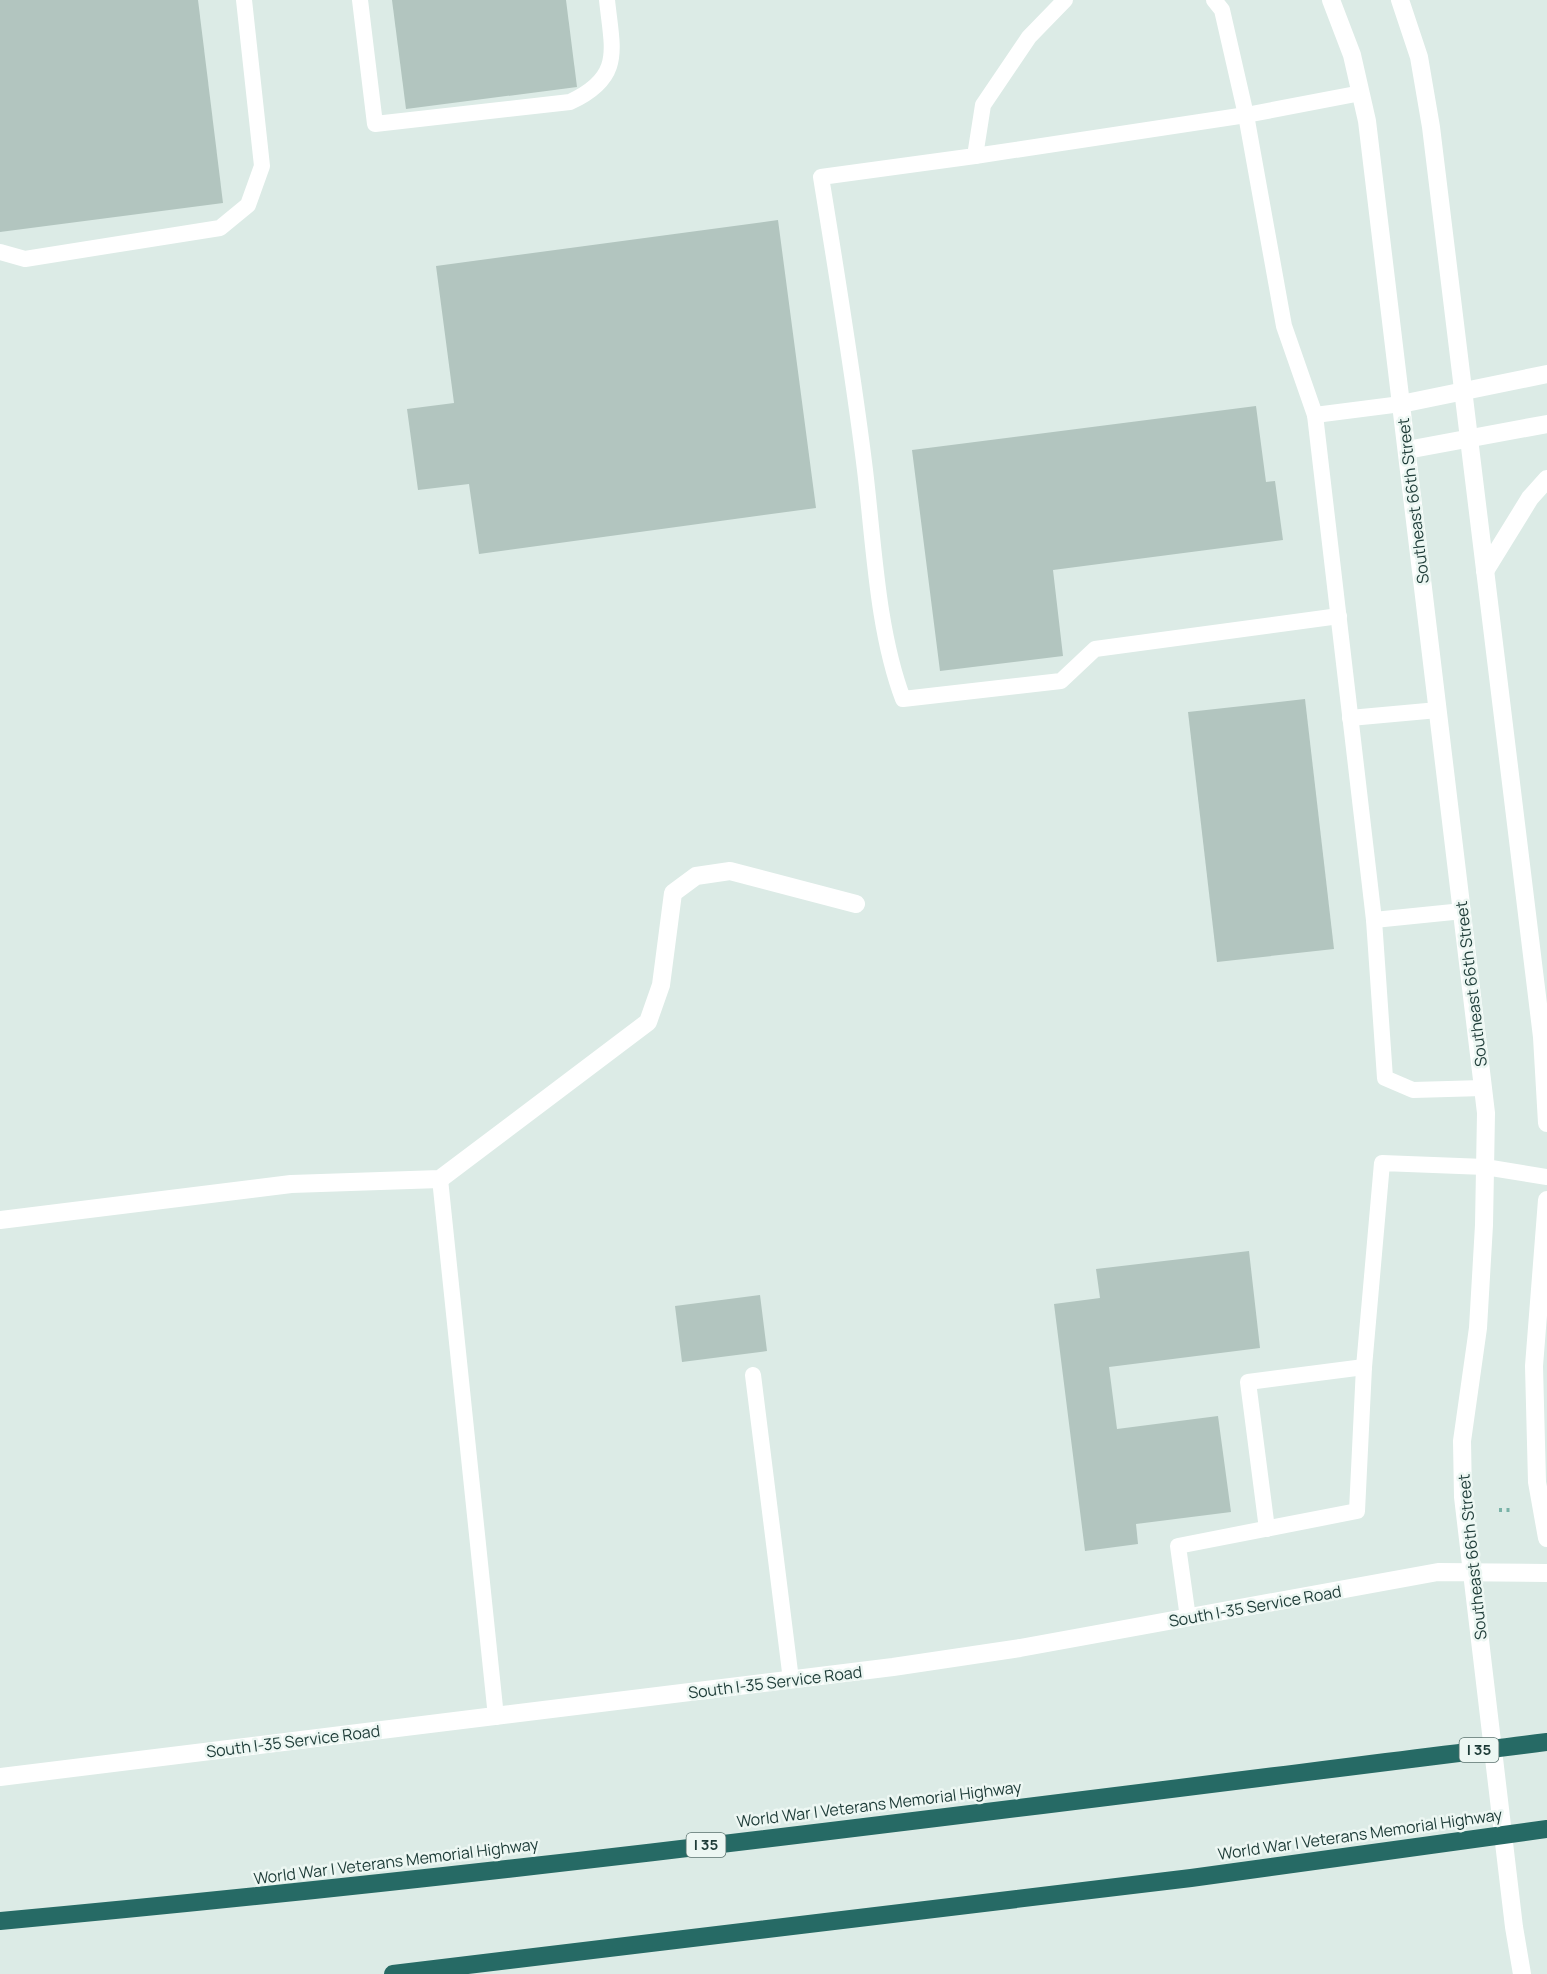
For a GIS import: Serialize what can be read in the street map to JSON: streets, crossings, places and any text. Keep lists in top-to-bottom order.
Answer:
{
  "streets": {
    "highway": ["I 35", "World War I Veterans Memorial Highway"],
    "main road": ["Southeast 66th Street", "South I-35 Service Road"]
  },
  "crossings": [
    ["Southeast 66th Street", "South I-35 Service Road"]
  ]
}
